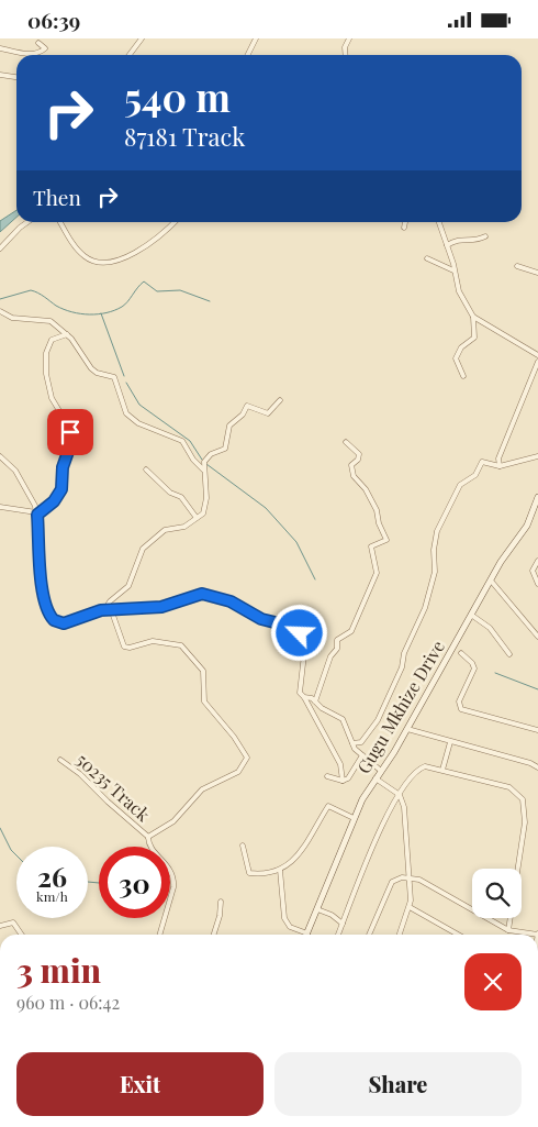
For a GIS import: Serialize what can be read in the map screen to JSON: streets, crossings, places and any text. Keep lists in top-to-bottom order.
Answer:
{
  "streets": {
    "street": ["Gugu Mkhize Drive", "50235 Track"]
  },
  "page": {
    "status": "06:39",
    "turn": ["540 m", "87181 Track"],
    "then": "Then",
    "speed": "26 km/h",
    "limit": "30",
    "heading": ["3 min", "960 m · 06:42"],
    "buttons": ["Exit", "Share"]
  }
}
